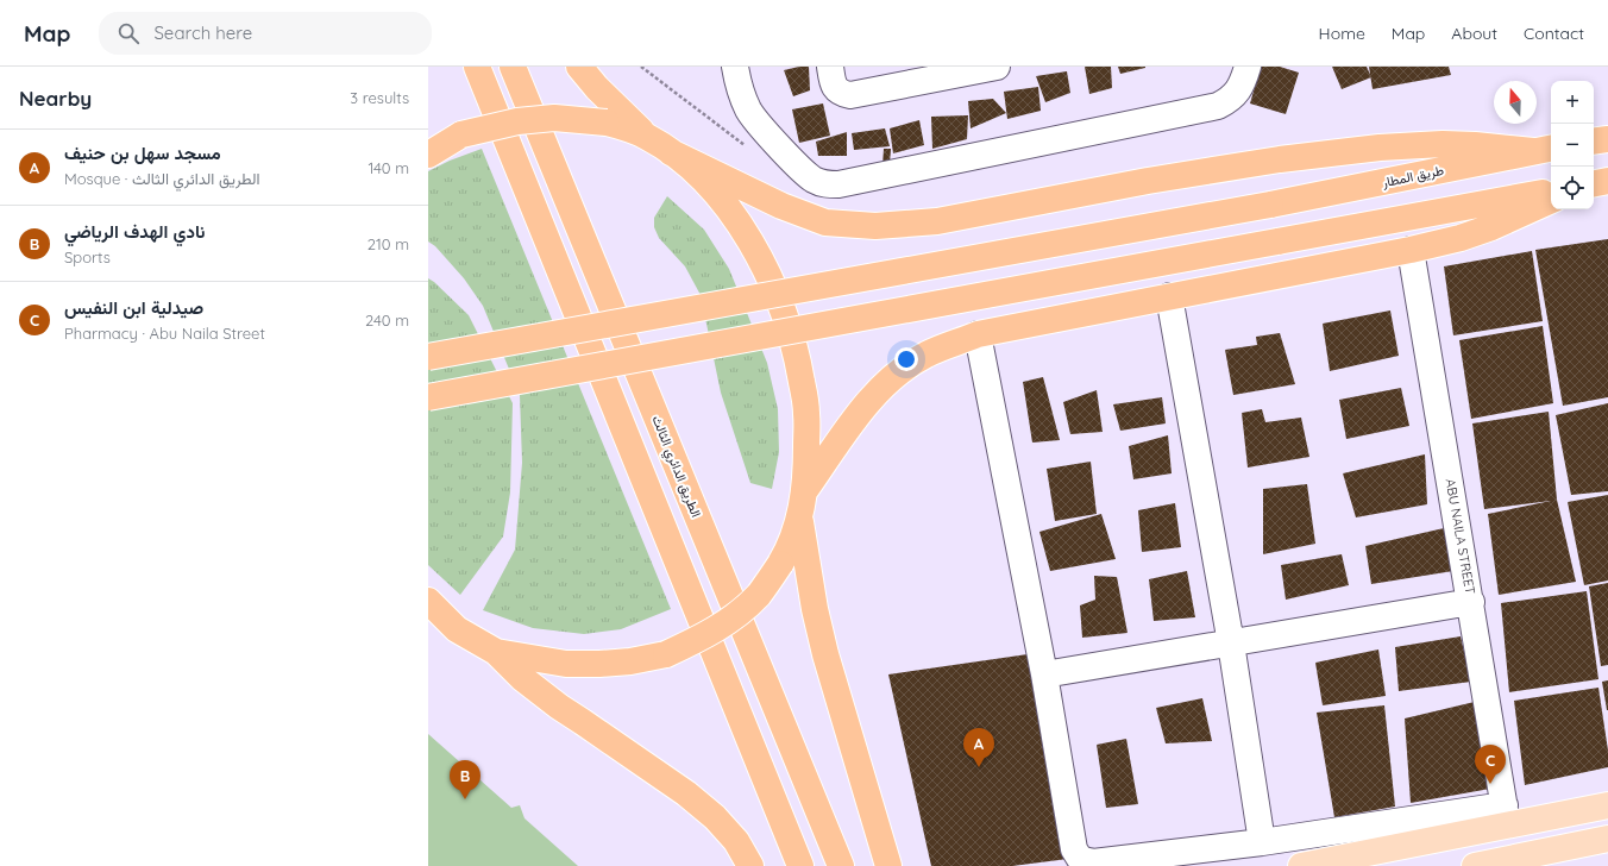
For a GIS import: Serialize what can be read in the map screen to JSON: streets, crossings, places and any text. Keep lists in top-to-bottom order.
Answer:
{
  "streets": {
    "highway": ["طريق المطار", "الطريق الدائري الثالث"],
    "street": ["ABU NAILA STREET"]
  },
  "north": "top",
  "page": {
    "header": "Map",
    "search": "Search here",
    "nav": [
      "Home",
      "Map",
      "About",
      "Contact"
    ],
    "heading": ["Nearby", "3 results"],
    "map_buttons": ["+", "−"],
    "list": [
      {
        "mark": "A",
        "name": "مسجد سهل بن حنيف",
        "note": "Mosque · الطريق الدائري الثالث",
        "value": "140 m"
      },
      {
        "mark": "B",
        "name": "نادي الهدف الرياضي",
        "note": "Sports",
        "value": "210 m"
      },
      {
        "mark": "C",
        "name": "صيدلية ابن النفيس",
        "note": "Pharmacy · Abu Naila Street",
        "value": "240 m"
      }
    ],
    "pins": ["A", "C", "B"]
  }
}
